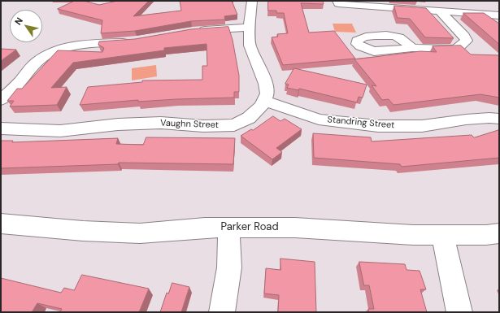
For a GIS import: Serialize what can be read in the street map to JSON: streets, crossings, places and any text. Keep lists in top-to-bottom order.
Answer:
{
  "streets": {
    "street": ["Standring Street", "Vaughn Street", "Parker Road"]
  },
  "crossings": [
    ["Standring Street", "Vaughn Street"]
  ],
  "north": "top left"
}
